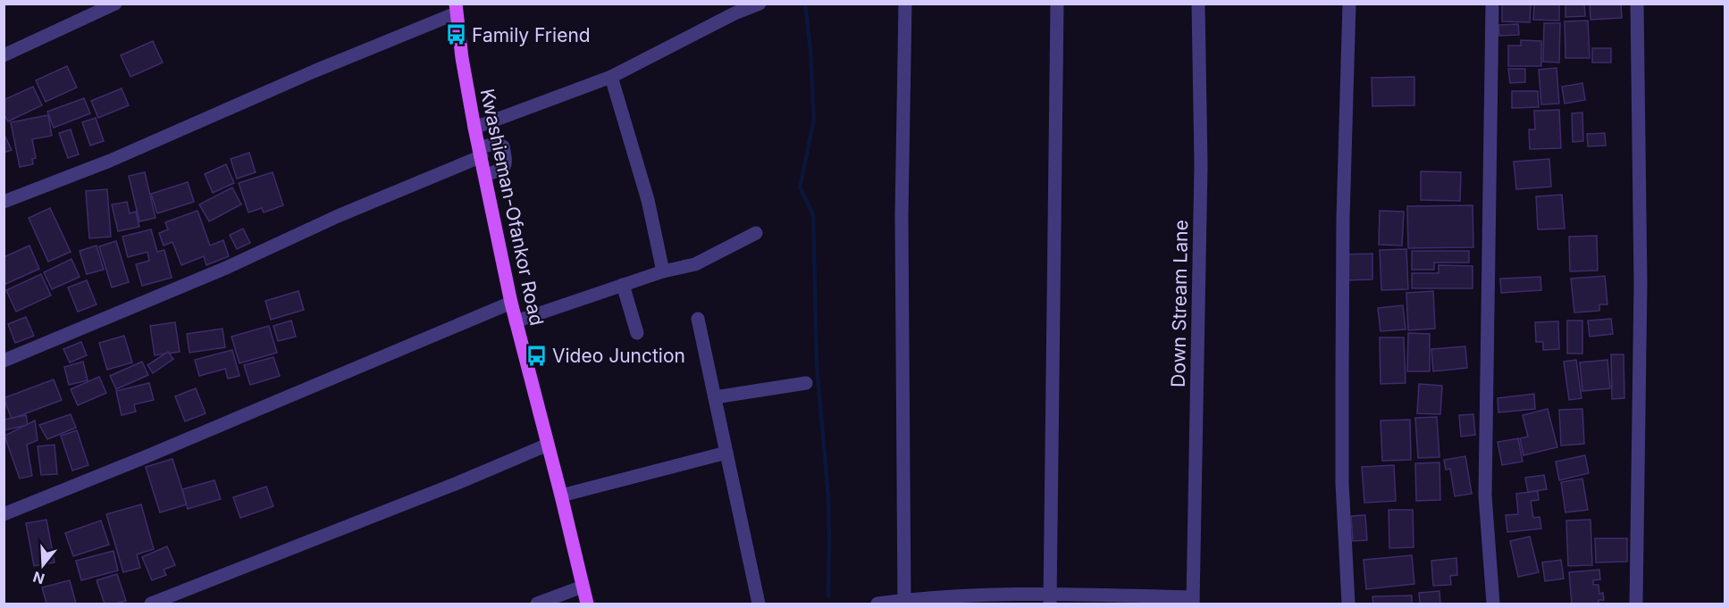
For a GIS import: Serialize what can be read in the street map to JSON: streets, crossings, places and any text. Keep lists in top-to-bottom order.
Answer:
{
  "streets": {
    "main road": ["Kwashieman-Ofankor Road"],
    "street": ["Down Stream Lane"]
  },
  "places": {
    "bus stop": ["Family Friend", "Video Junction"]
  },
  "north": "bottom"
}
